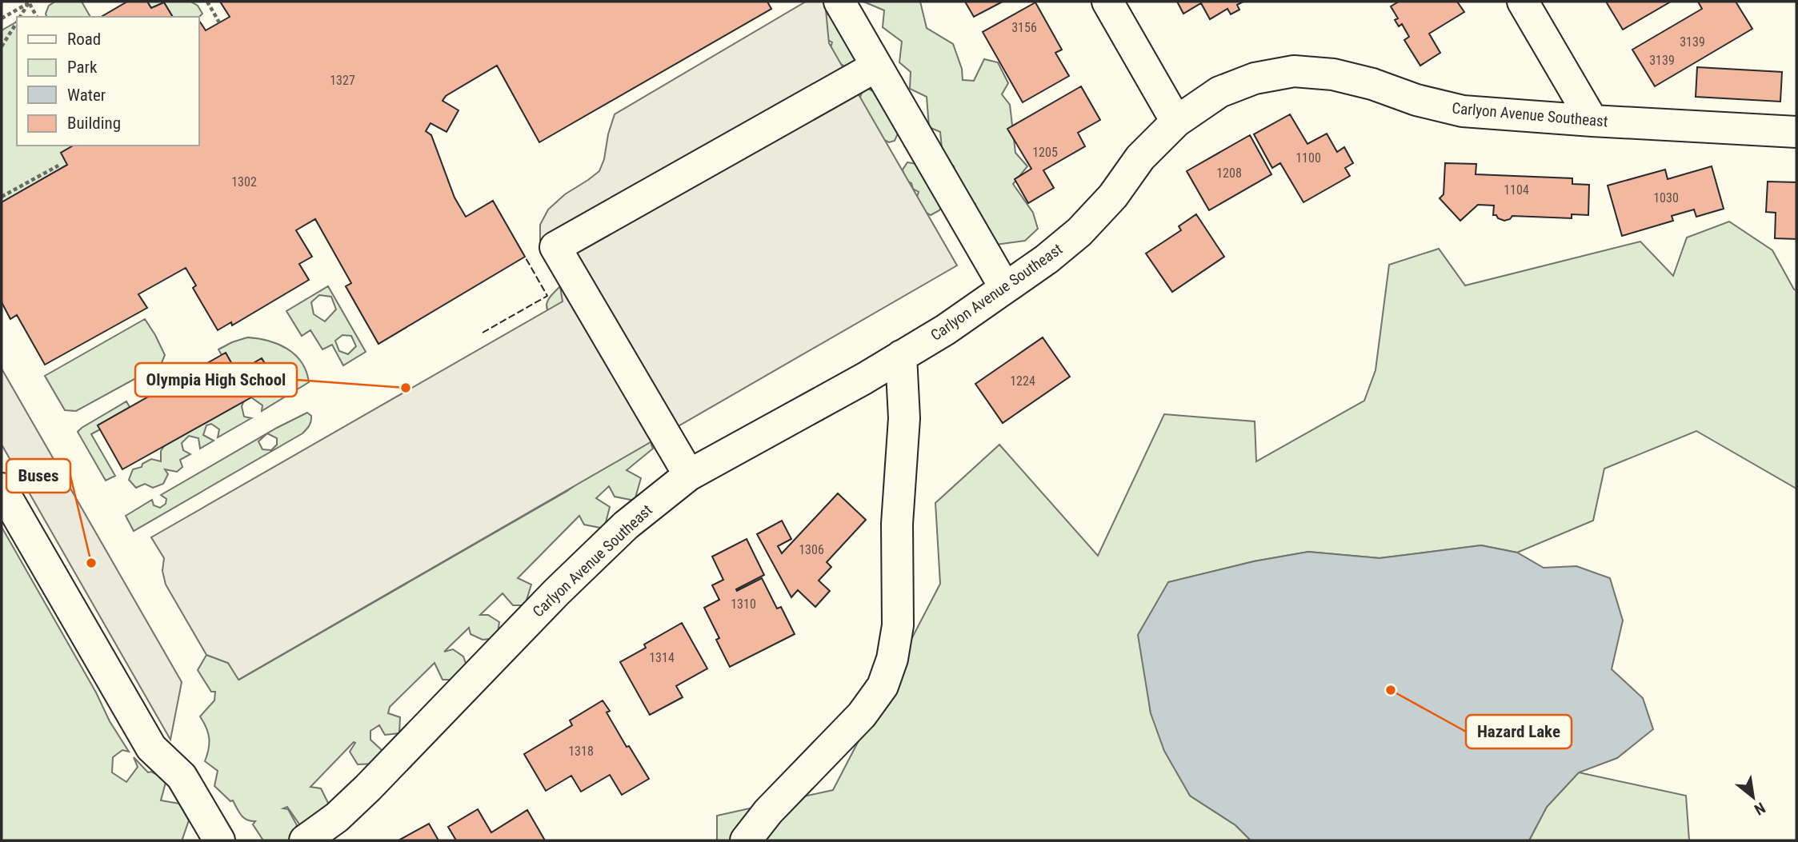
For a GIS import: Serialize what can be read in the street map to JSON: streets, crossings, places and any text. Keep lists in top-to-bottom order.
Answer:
{
  "streets": {
    "street": ["Carlyon Avenue Southeast"]
  },
  "places": ["Olympia High School", "Buses", "Hazard Lake"],
  "house_numbers": [
    "3156",
    "3139",
    "3139",
    "1327",
    "1205",
    "1100",
    "1208",
    "1302",
    "1104",
    "1030",
    "1224",
    "1306",
    "1310",
    "1314",
    "1318"
  ],
  "legend": [
    "Road",
    "Park",
    "Water",
    "Building"
  ],
  "north": "bottom right"
}
